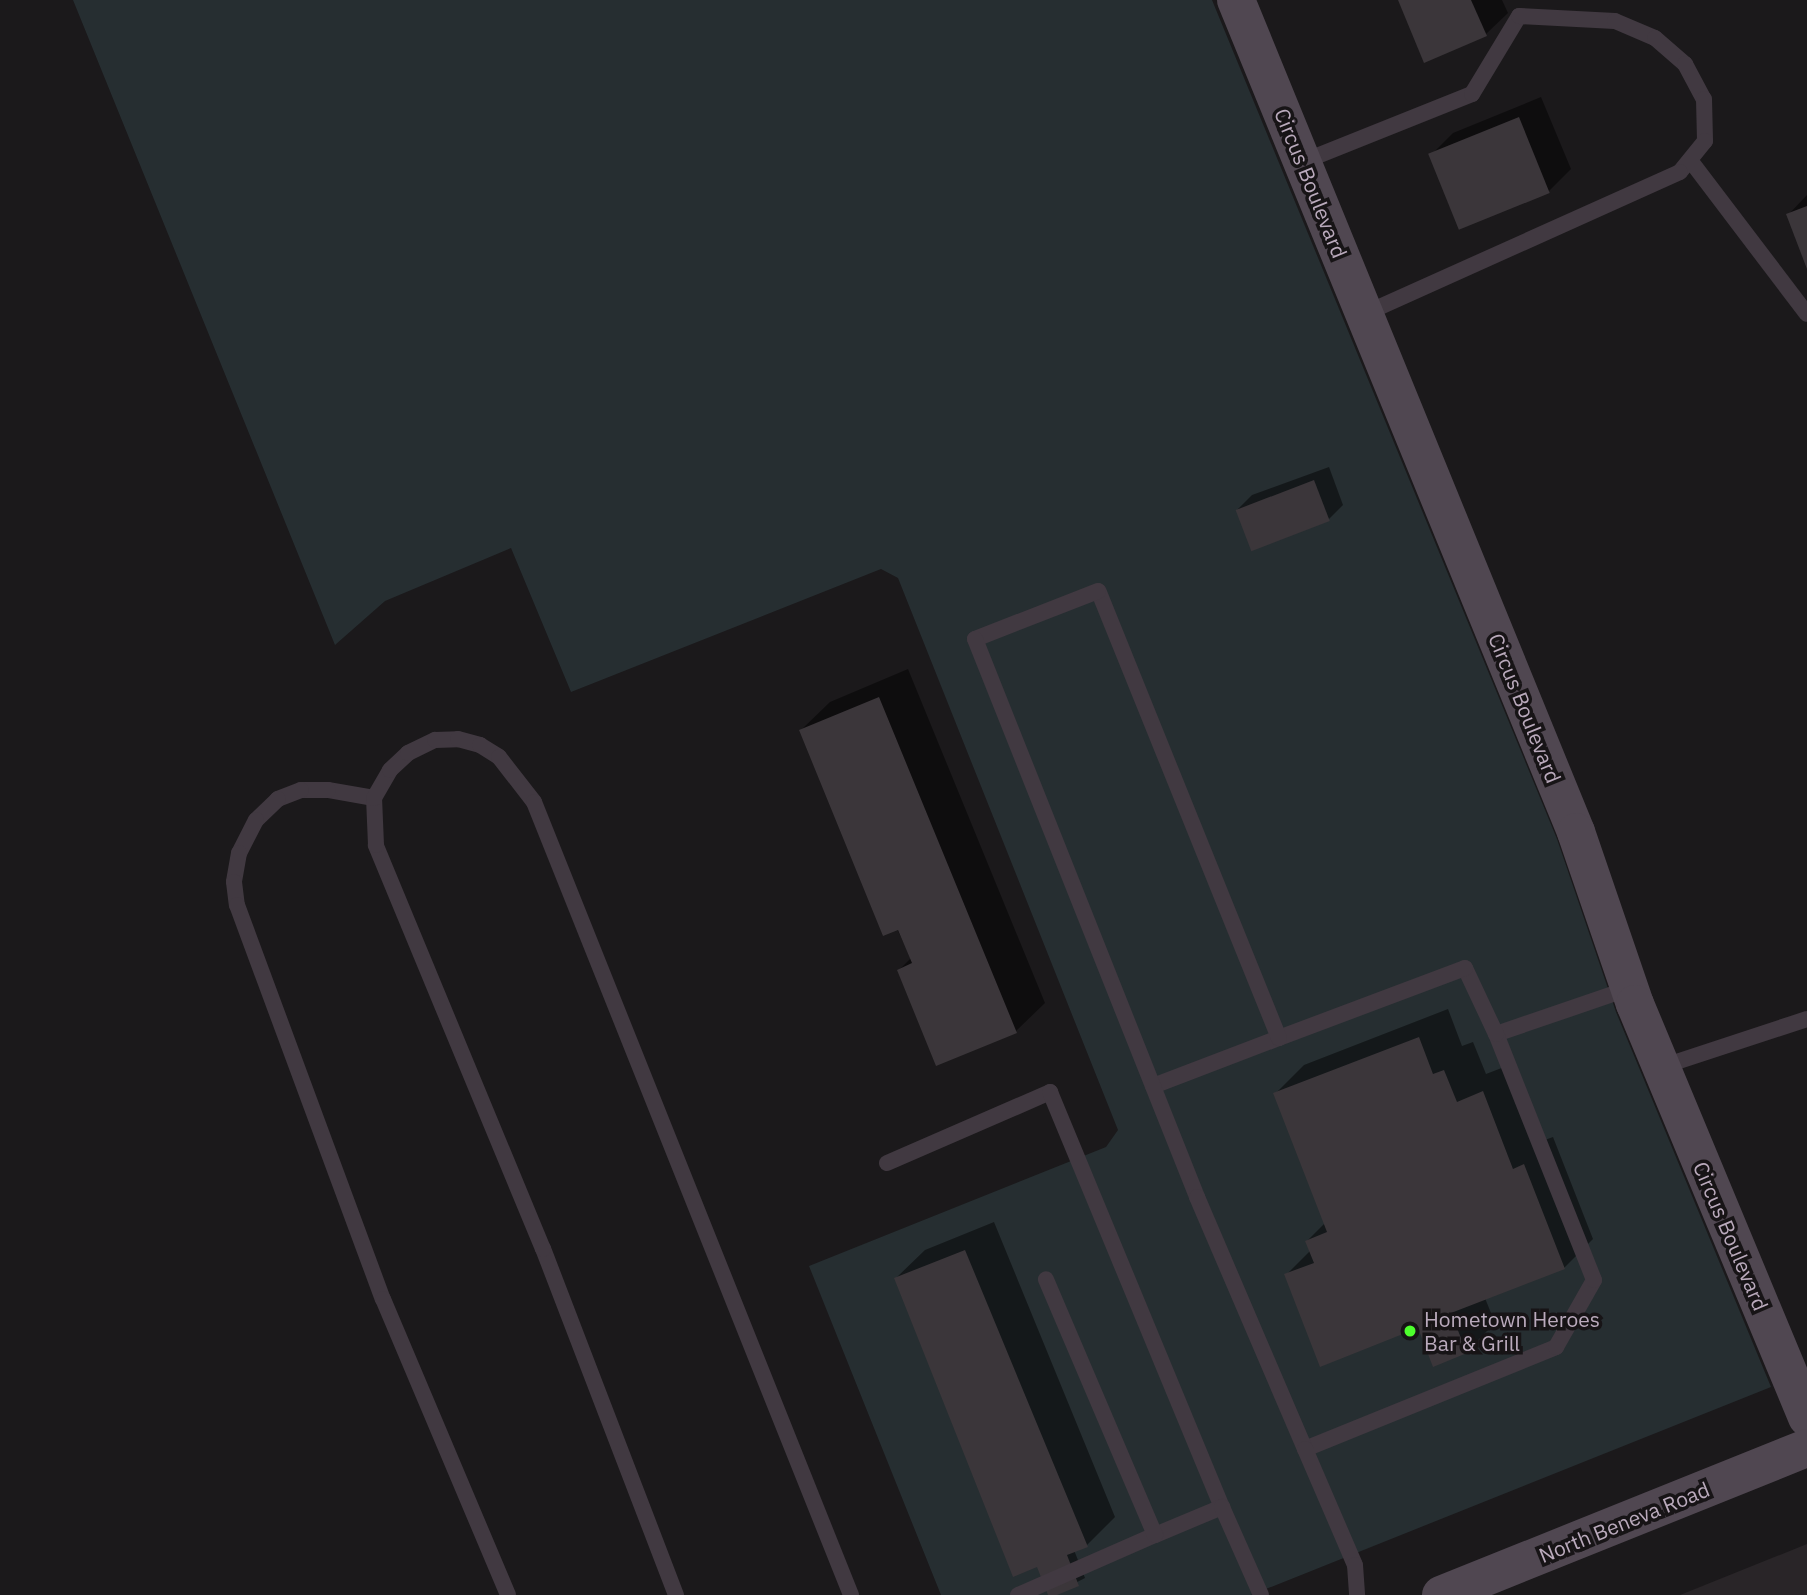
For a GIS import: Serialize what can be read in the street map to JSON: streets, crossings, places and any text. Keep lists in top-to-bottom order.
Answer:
{
  "streets": {
    "street": ["Circus Boulevard", "North Beneva Road"]
  },
  "places": ["Hometown Heroes Bar & Grill"]
}
